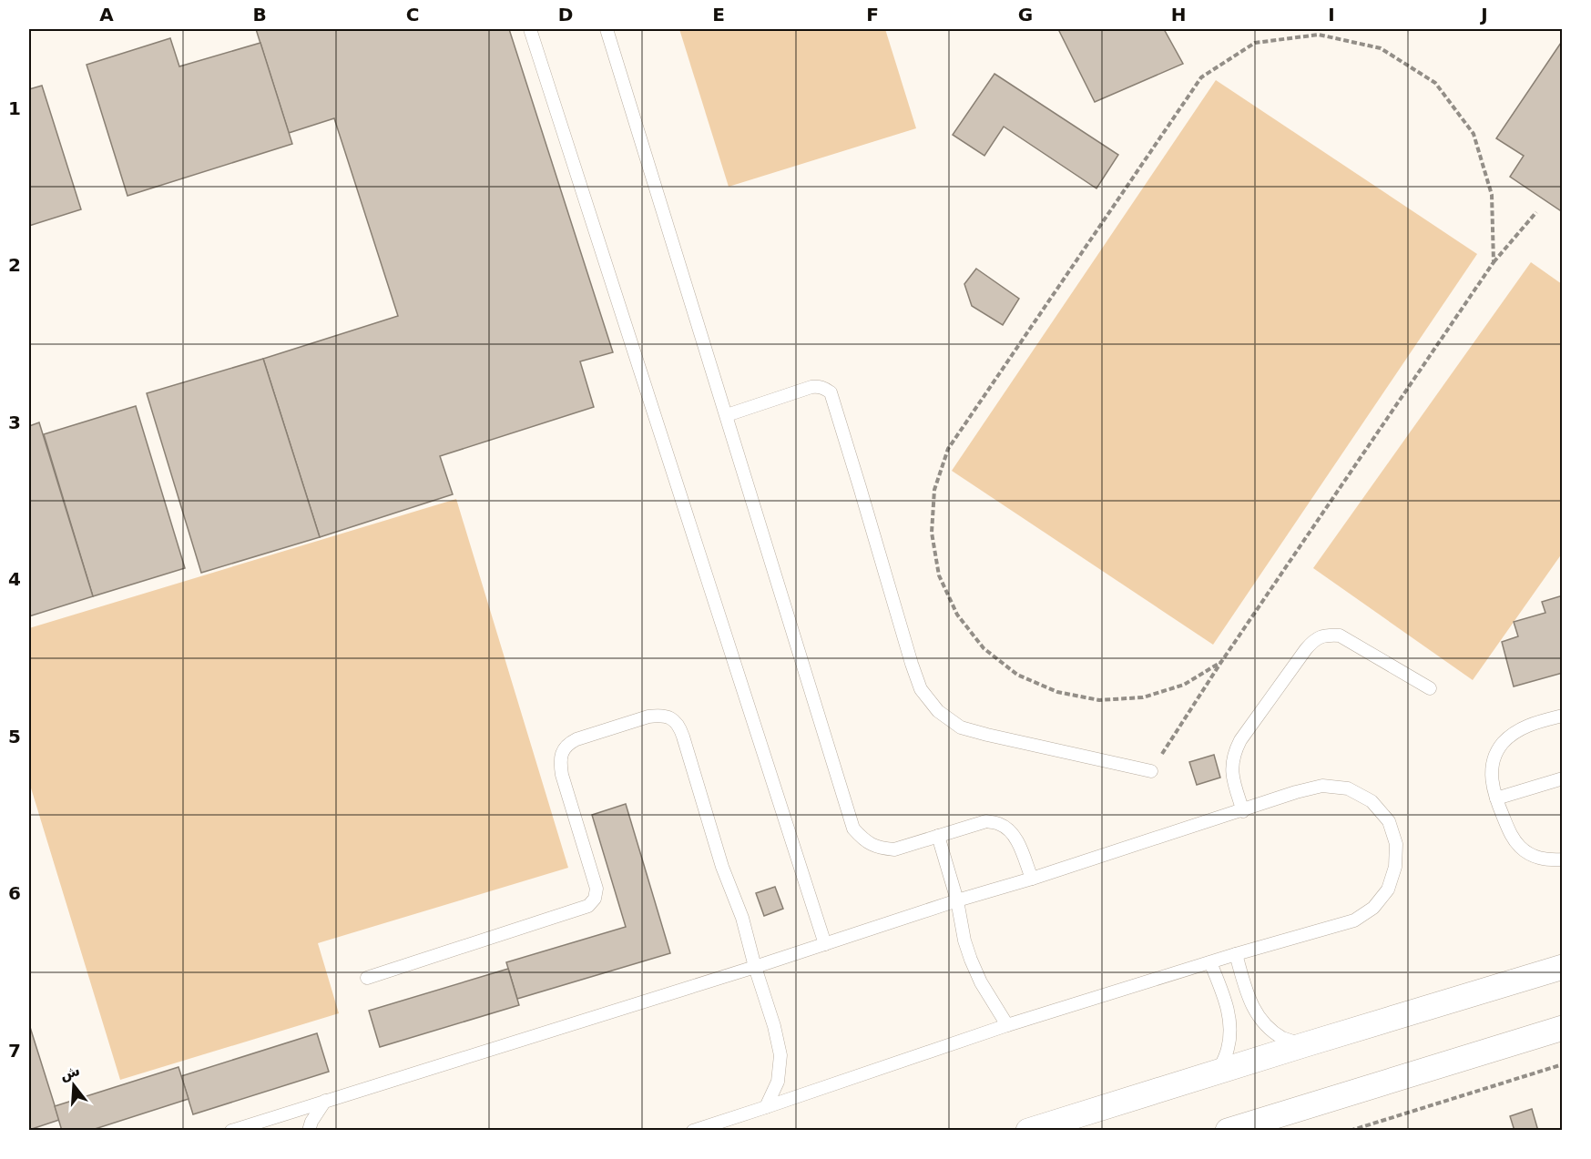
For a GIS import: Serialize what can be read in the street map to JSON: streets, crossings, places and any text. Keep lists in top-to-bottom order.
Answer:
{
  "north": "top",
  "grid": {
    "columns": [
      "A",
      "B",
      "C",
      "D",
      "E",
      "F",
      "G",
      "H",
      "I",
      "J"
    ],
    "rows": [
      "1",
      "2",
      "3",
      "4",
      "5",
      "6",
      "7"
    ]
  }
}
